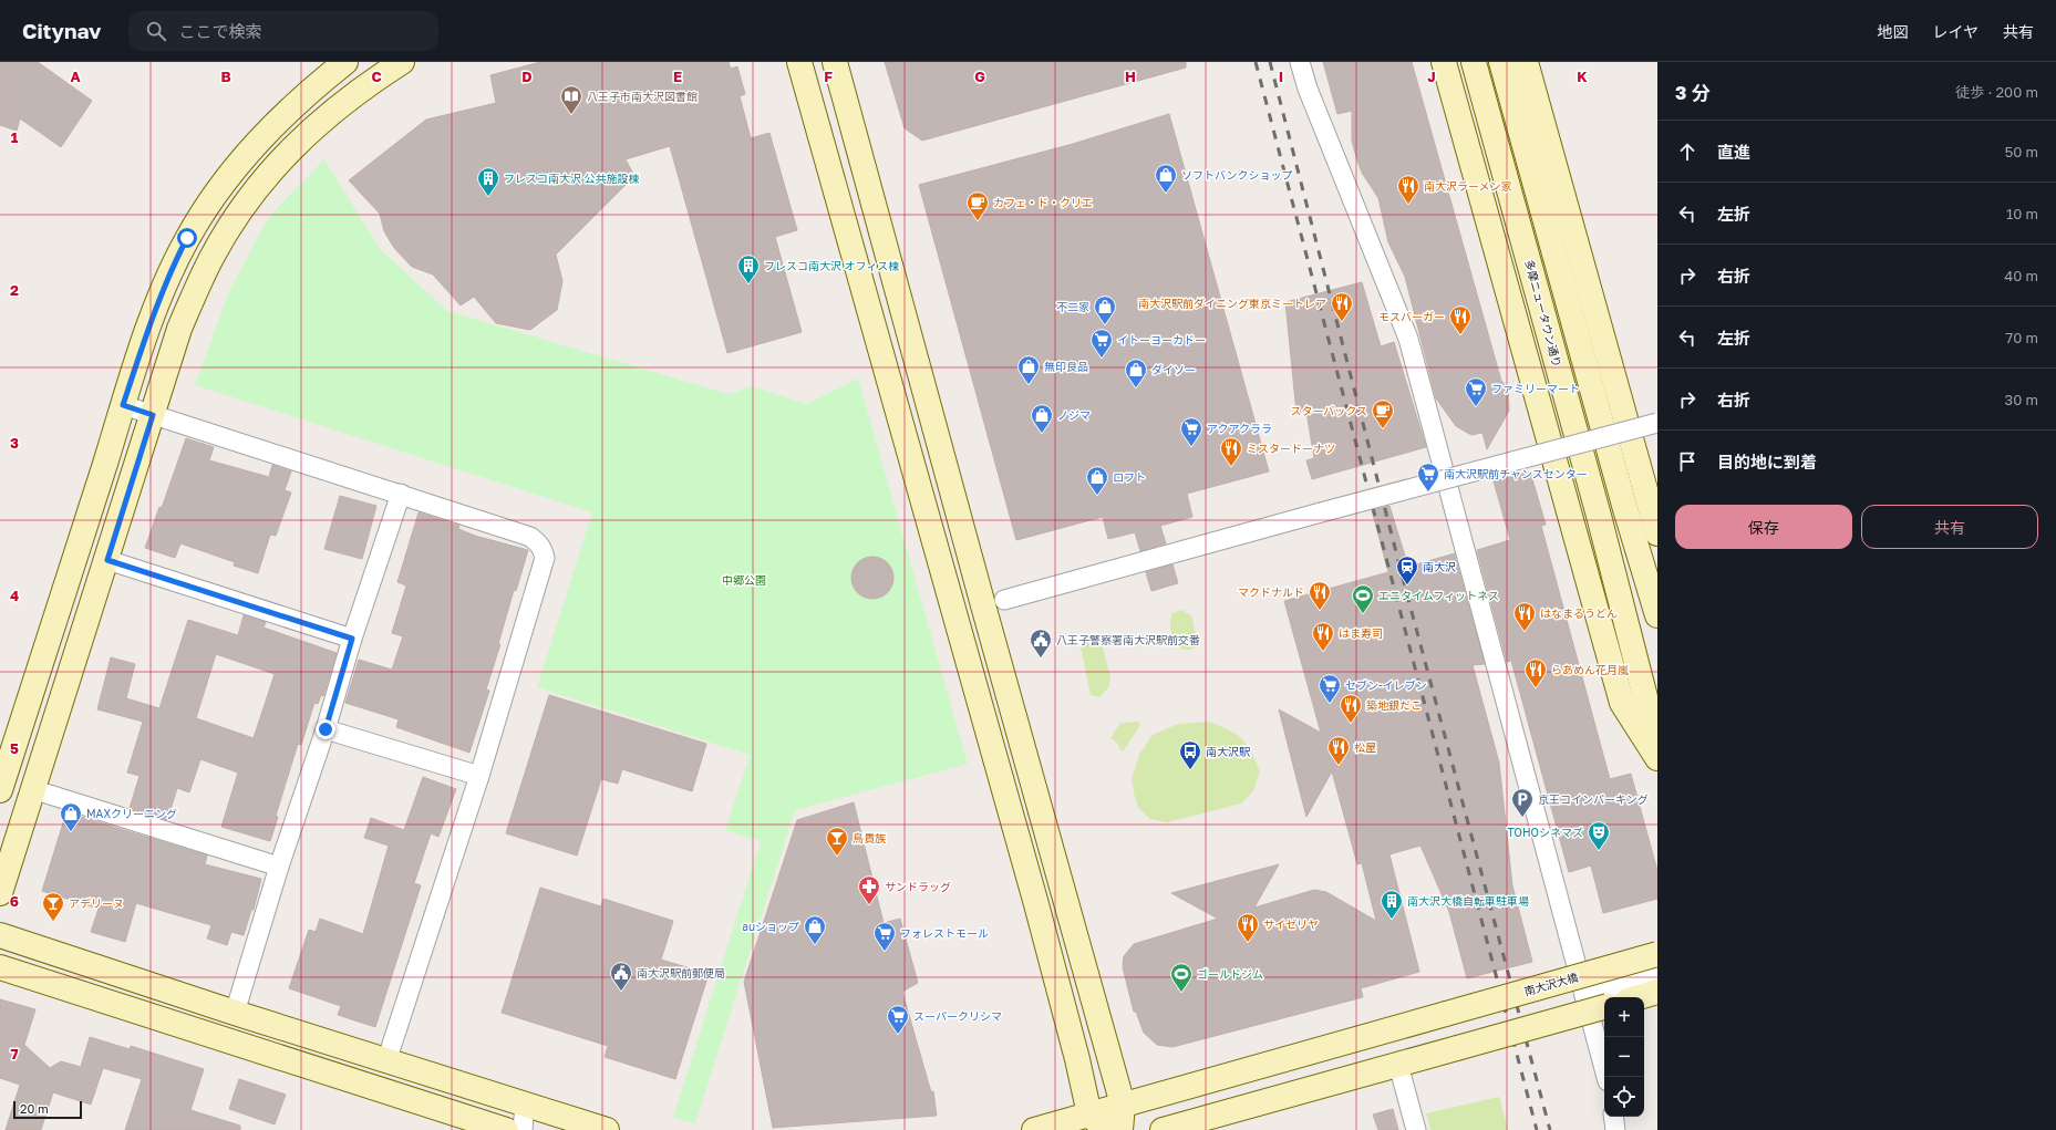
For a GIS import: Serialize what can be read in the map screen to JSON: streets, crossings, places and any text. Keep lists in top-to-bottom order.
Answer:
{
  "streets": {
    "street": ["多摩ニュータウン通り", "南大沢大橋"]
  },
  "parks": ["中郷公園"],
  "places": {
    "library": ["八王子市南大沢図書館"],
    "shop": [
      "ソフトバンクショップ",
      "不二家",
      "無印良品",
      "ダイソー",
      "ノジマ",
      "ロフト",
      "MAXクリーニング",
      "auショップ"
    ],
    "building": ["フレスコ南大沢 公共施設棟", "フレスコ南大沢 オフィス棟", "南大沢大橋自転車駐車場"],
    "restaurant": [
      "南大沢ラーメン家",
      "南大沢駅前ダイニング東京ミートレア",
      "モスバーガー",
      "ミスタードーナツ",
      "マクドナルド",
      "はなまるうどん",
      "はま寿司",
      "らあめん花月嵐",
      "築地銀だこ",
      "松屋",
      "サイゼリヤ"
    ],
    "cafe": ["カフェ・ド・クリエ", "スターバックス"],
    "supermarket": [
      "イトーヨーカドー",
      "ファミリーマート",
      "アクアクララ",
      "南大沢駅前チャンスセンター",
      "セブン-イレブン",
      "フォレストモール",
      "スーパークリシマ"
    ],
    "station": ["南大沢"],
    "sports": ["エニタイムフィットネス", "ゴールドジム"],
    "public building": ["八王子警察署南大沢駅前交番", "南大沢駅前郵便局"],
    "bus stop": ["南大沢駅"],
    "parking": ["京王コインパーキング"],
    "theatre": ["TOHOシネマズ"],
    "bar": ["鳥貴族", "アデリーヌ"],
    "pharmacy": ["サンドラッグ"]
  },
  "scale_bar": "20 m",
  "page": {
    "header": "Citynav",
    "search": "ここで検索",
    "nav": ["地図", "レイヤ", "共有"],
    "heading": ["3 分", "徒歩 · 200 m"],
    "list": [
      ["直進", "50 m"],
      ["左折", "10 m"],
      ["右折", "40 m"],
      ["左折", "70 m"],
      ["右折", "30 m"],
      "目的地に到着"
    ],
    "buttons": ["保存", "共有"],
    "map_buttons": ["+", "−"],
    "scale": "20 m"
  },
  "grid": {
    "columns": [
      "A",
      "B",
      "C",
      "D",
      "E",
      "F",
      "G",
      "H",
      "I",
      "J",
      "K"
    ],
    "rows": [
      "1",
      "2",
      "3",
      "4",
      "5",
      "6",
      "7"
    ]
  }
}
